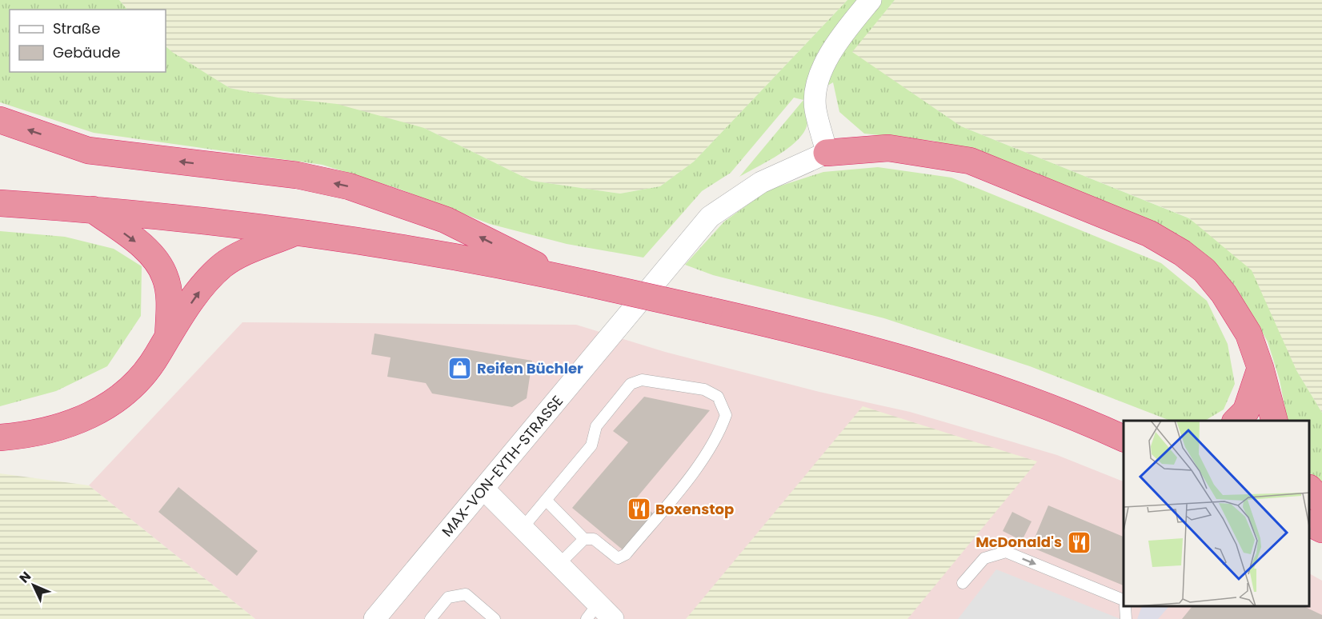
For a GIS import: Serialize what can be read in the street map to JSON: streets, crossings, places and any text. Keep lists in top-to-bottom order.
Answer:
{
  "streets": {
    "street": ["MAX-VON-EYTH-STRASSE"]
  },
  "places": {
    "shop": ["Reifen Büchler"],
    "restaurant": ["Boxenstop", "McDonald's"]
  },
  "legend": ["Straße", "Gebäude"],
  "north": "top left"
}
